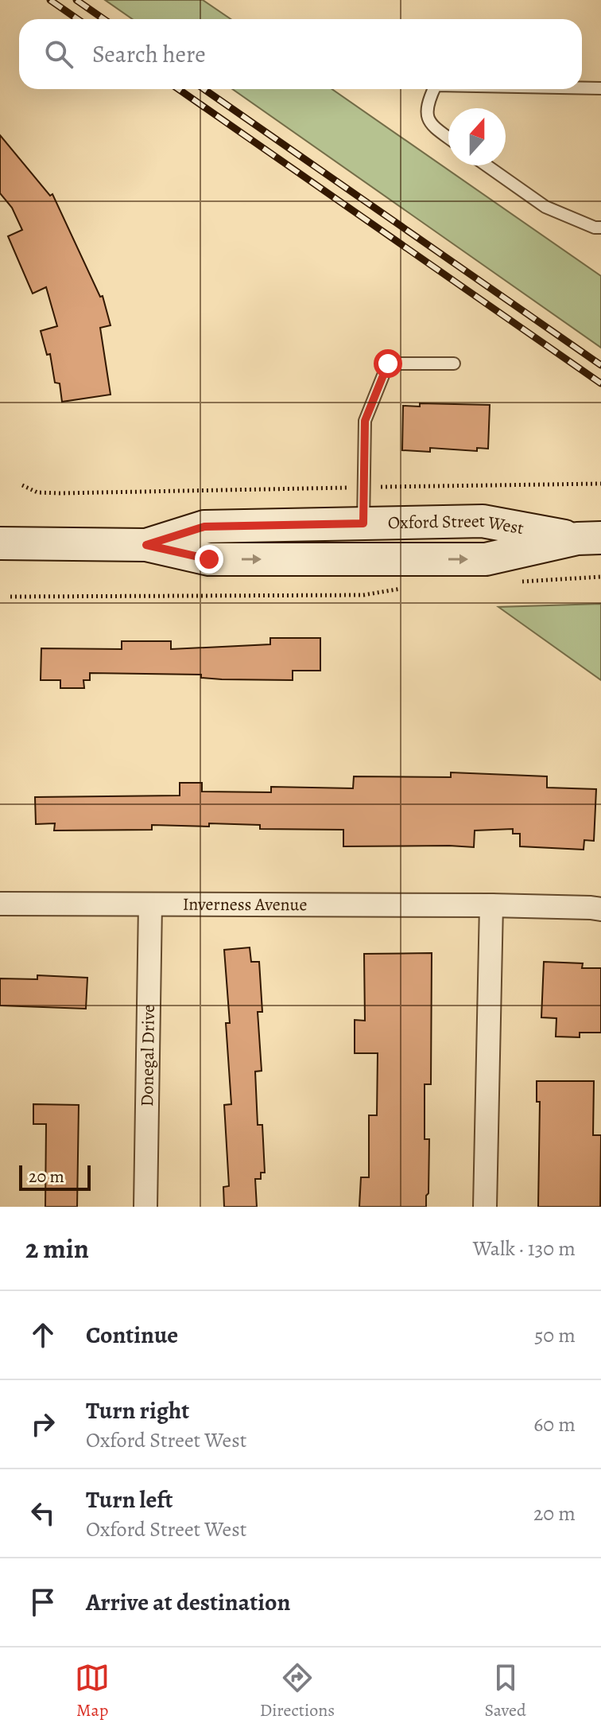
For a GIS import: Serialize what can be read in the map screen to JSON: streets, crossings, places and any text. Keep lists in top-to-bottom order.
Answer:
{
  "streets": {
    "main road": ["Oxford Street West"],
    "street": ["Inverness Avenue", "Donegal Drive"]
  },
  "crossings": [
    ["Inverness Avenue", "Donegal Drive"]
  ],
  "scale_bar": "20 m",
  "north": "top",
  "page": {
    "search": "Search here",
    "scale": "20 m",
    "heading": ["2 min", "Walk · 130 m"],
    "list": [
      ["Continue", "50 m"],
      ["Turn right", "Oxford Street West", "60 m"],
      ["Turn left", "Oxford Street West", "20 m"],
      "Arrive at destination"
    ],
    "nav": ["Map", "Directions", "Saved"]
  }
}
